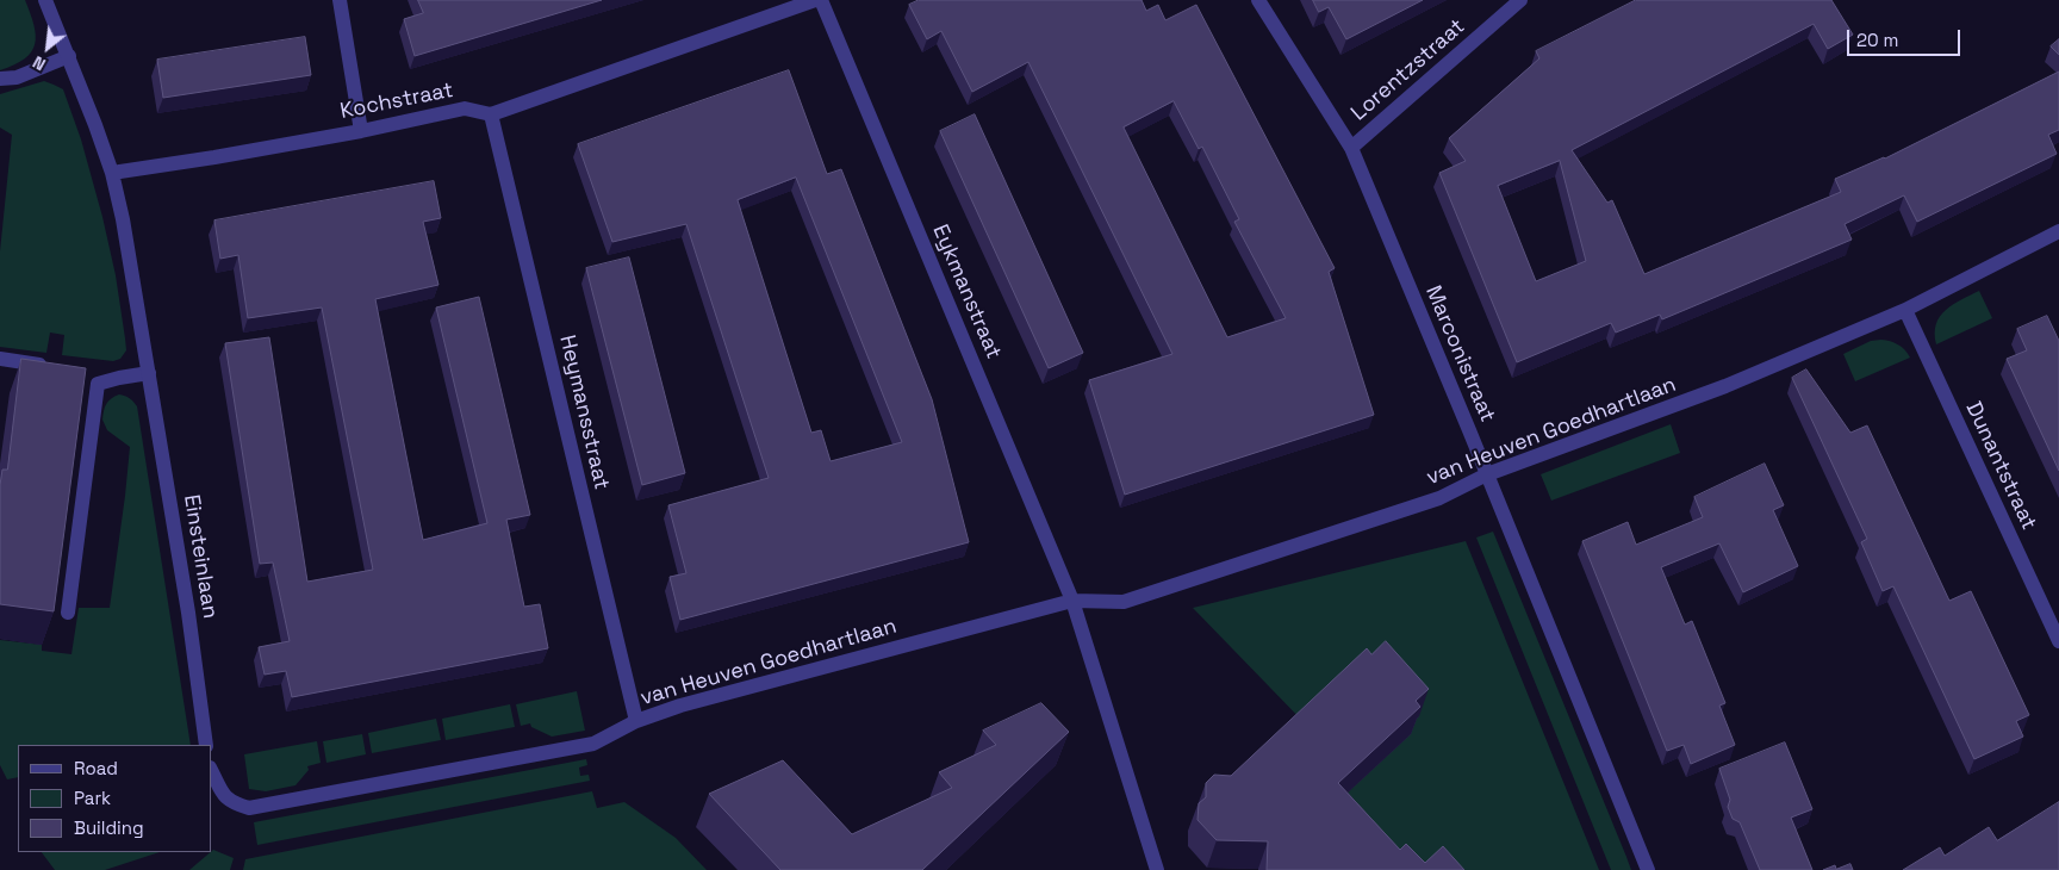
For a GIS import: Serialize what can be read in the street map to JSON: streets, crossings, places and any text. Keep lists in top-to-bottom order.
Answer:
{
  "streets": {
    "street": [
      "Lorentzstraat",
      "Kochstraat",
      "Eykmanstraat",
      "Marconistraat",
      "Heymansstraat",
      "van Heuven Goedhartlaan",
      "Dunantstraat",
      "Einsteinlaan"
    ]
  },
  "crossings": [
    ["Lorentzstraat", "Marconistraat"],
    ["Kochstraat", "Heymansstraat"],
    ["Kochstraat", "Einsteinlaan"],
    ["Eykmanstraat", "van Heuven Goedhartlaan"],
    ["Marconistraat", "van Heuven Goedhartlaan"],
    ["Heymansstraat", "van Heuven Goedhartlaan"],
    ["van Heuven Goedhartlaan", "Dunantstraat"]
  ],
  "legend": ["Road", "Park", "Building"],
  "scale_bar": "20 m",
  "north": "bottom left"
}
